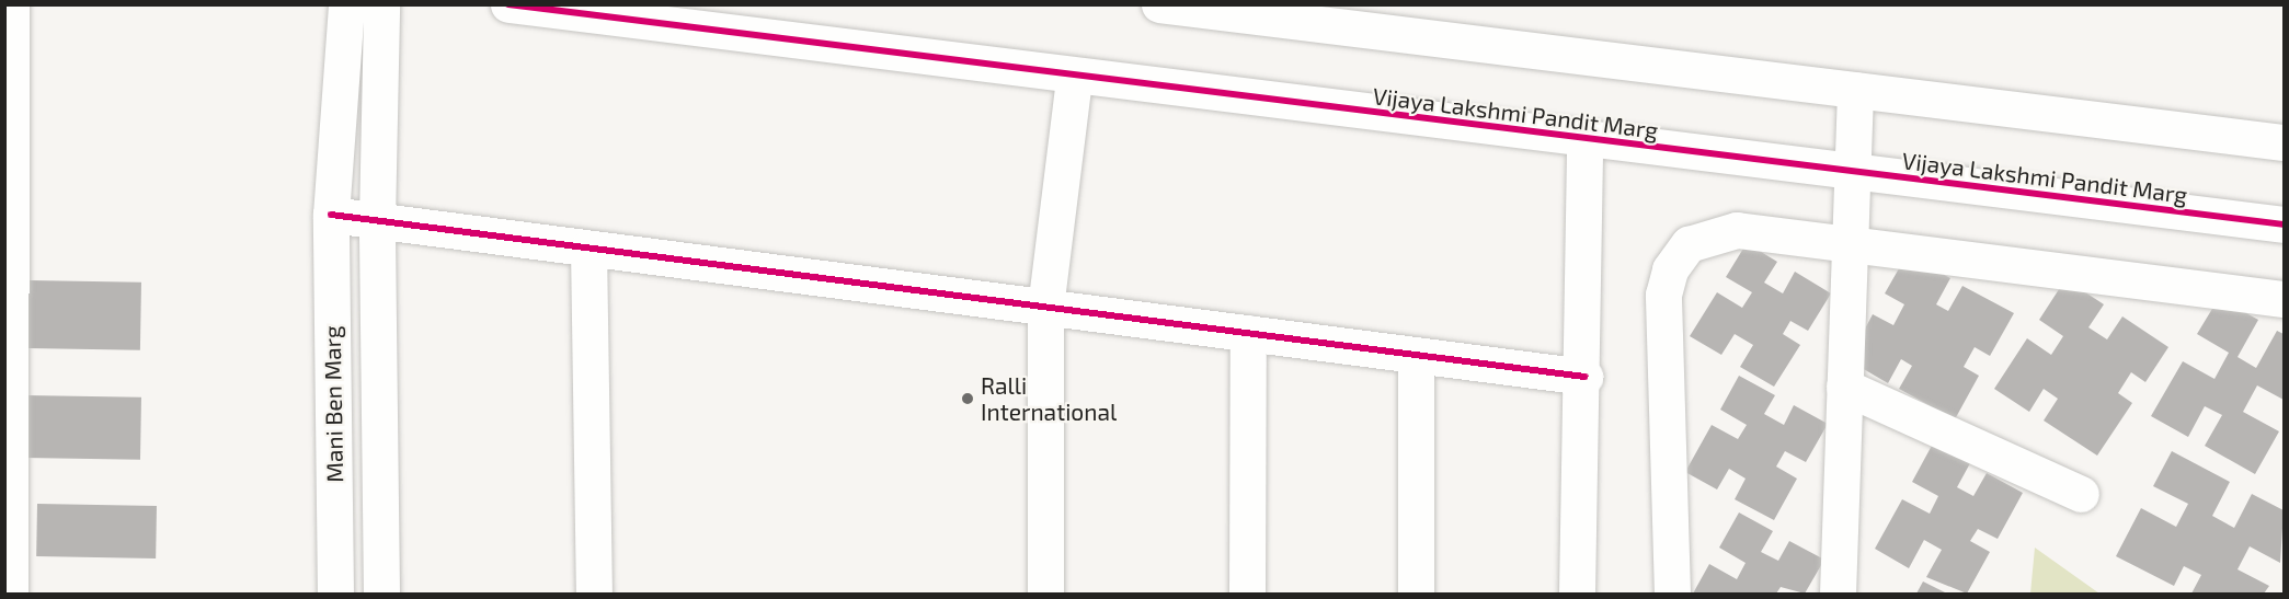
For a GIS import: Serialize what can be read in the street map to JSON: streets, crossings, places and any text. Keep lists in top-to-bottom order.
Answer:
{
  "streets": {
    "street": ["Vijaya Lakshmi Pandit Marg", "Mani Ben Marg"]
  },
  "places": ["Ralli International"]
}
